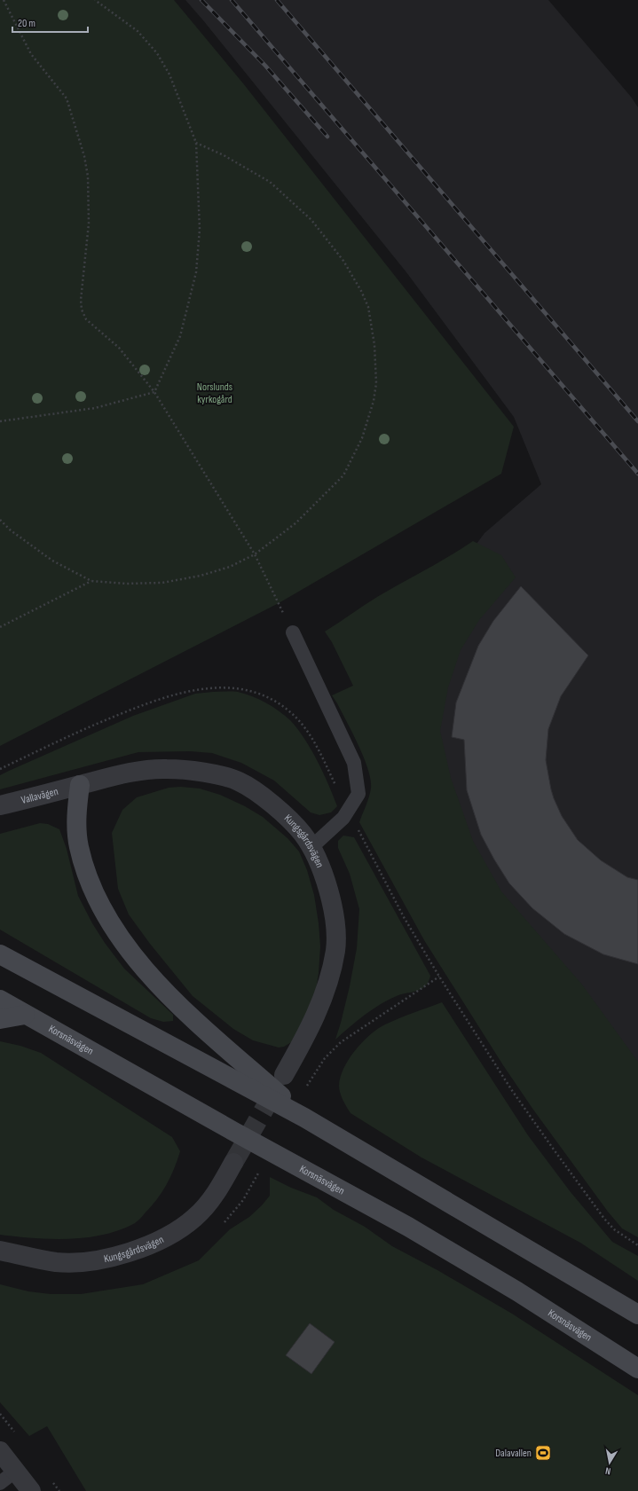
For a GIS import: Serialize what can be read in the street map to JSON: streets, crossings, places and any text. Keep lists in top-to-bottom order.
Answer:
{
  "streets": {
    "main road": ["Korsnäsvägen"],
    "street": ["Vallavägen", "Kungsgårdsvägen"]
  },
  "crossings": [
    ["Vallavägen", "Kungsgårdsvägen"]
  ],
  "parks": ["Norslunds kyrkogård"],
  "places": {
    "sports": ["Dalavallen"]
  },
  "scale_bar": "20 m",
  "north": "bottom"
}
